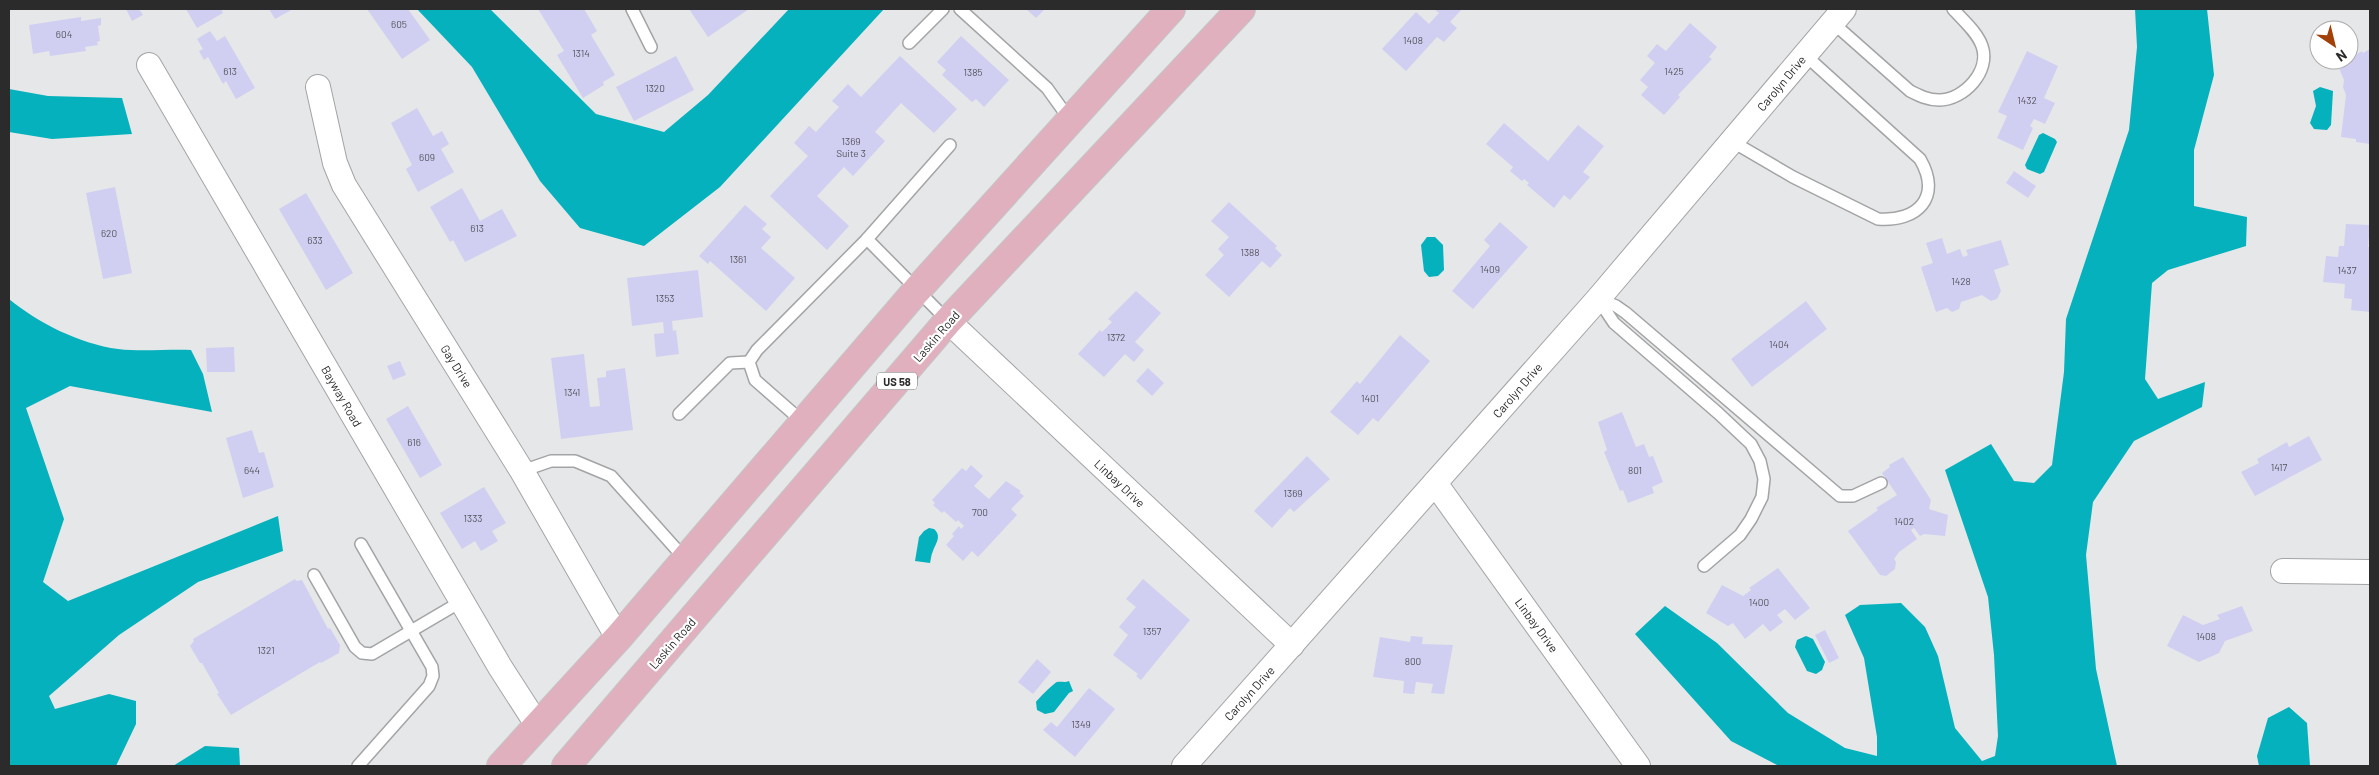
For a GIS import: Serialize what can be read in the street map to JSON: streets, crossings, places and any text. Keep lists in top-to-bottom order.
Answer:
{
  "streets": {
    "main road": ["Laskin Road", "US 58"],
    "street": [
      "Carolyn Drive",
      "Gay Drive",
      "Bayway Road",
      "Linbay Drive"
    ]
  },
  "crossings": [
    ["Carolyn Drive", "Linbay Drive"],
    ["Laskin Road", "Linbay Drive"]
  ],
  "house_numbers": [
    "605",
    "604",
    "1408",
    "1314",
    "613",
    "1425",
    "1385",
    "1320",
    "1432",
    "1369 Suite 3",
    "609",
    "613",
    "620",
    "633",
    "1388",
    "1361",
    "1409",
    "1437",
    "1428",
    "1353",
    "1372",
    "1404",
    "1341",
    "1401",
    "616",
    "1417",
    "644",
    "801",
    "1369",
    "700",
    "1333",
    "1402",
    "1400",
    "1357",
    "1408",
    "1321",
    "800",
    "1349"
  ],
  "north": "bottom right"
}
